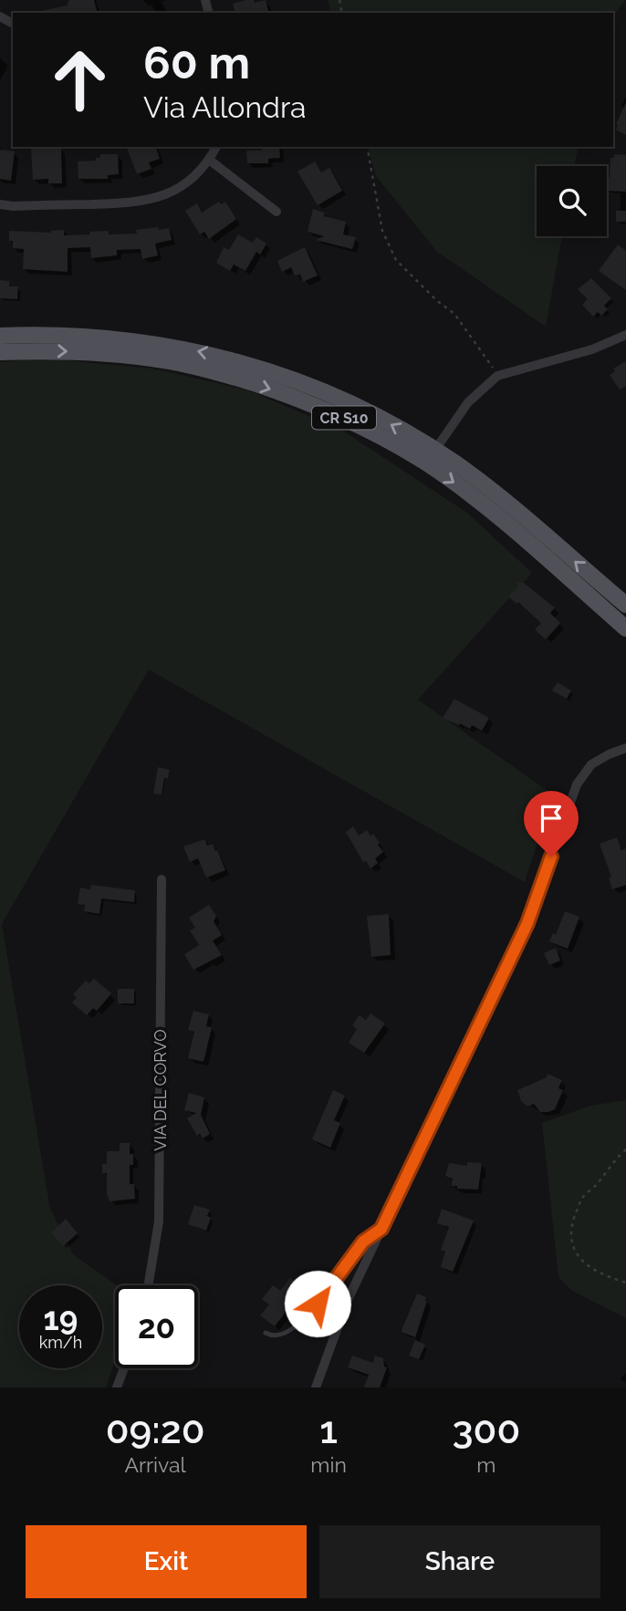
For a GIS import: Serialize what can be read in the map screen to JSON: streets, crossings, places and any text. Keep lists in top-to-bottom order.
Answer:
{
  "streets": {
    "main road": ["CR S10"],
    "street": ["VIA DEL CORVO"]
  },
  "page": {
    "turn": ["60 m", "Via Allondra"],
    "speed": "19 km/h",
    "limit": "20",
    "eta": [
      "09:20",
      "Arrival",
      "1",
      "min",
      "300",
      "m"
    ],
    "buttons": ["Exit", "Share"]
  }
}
